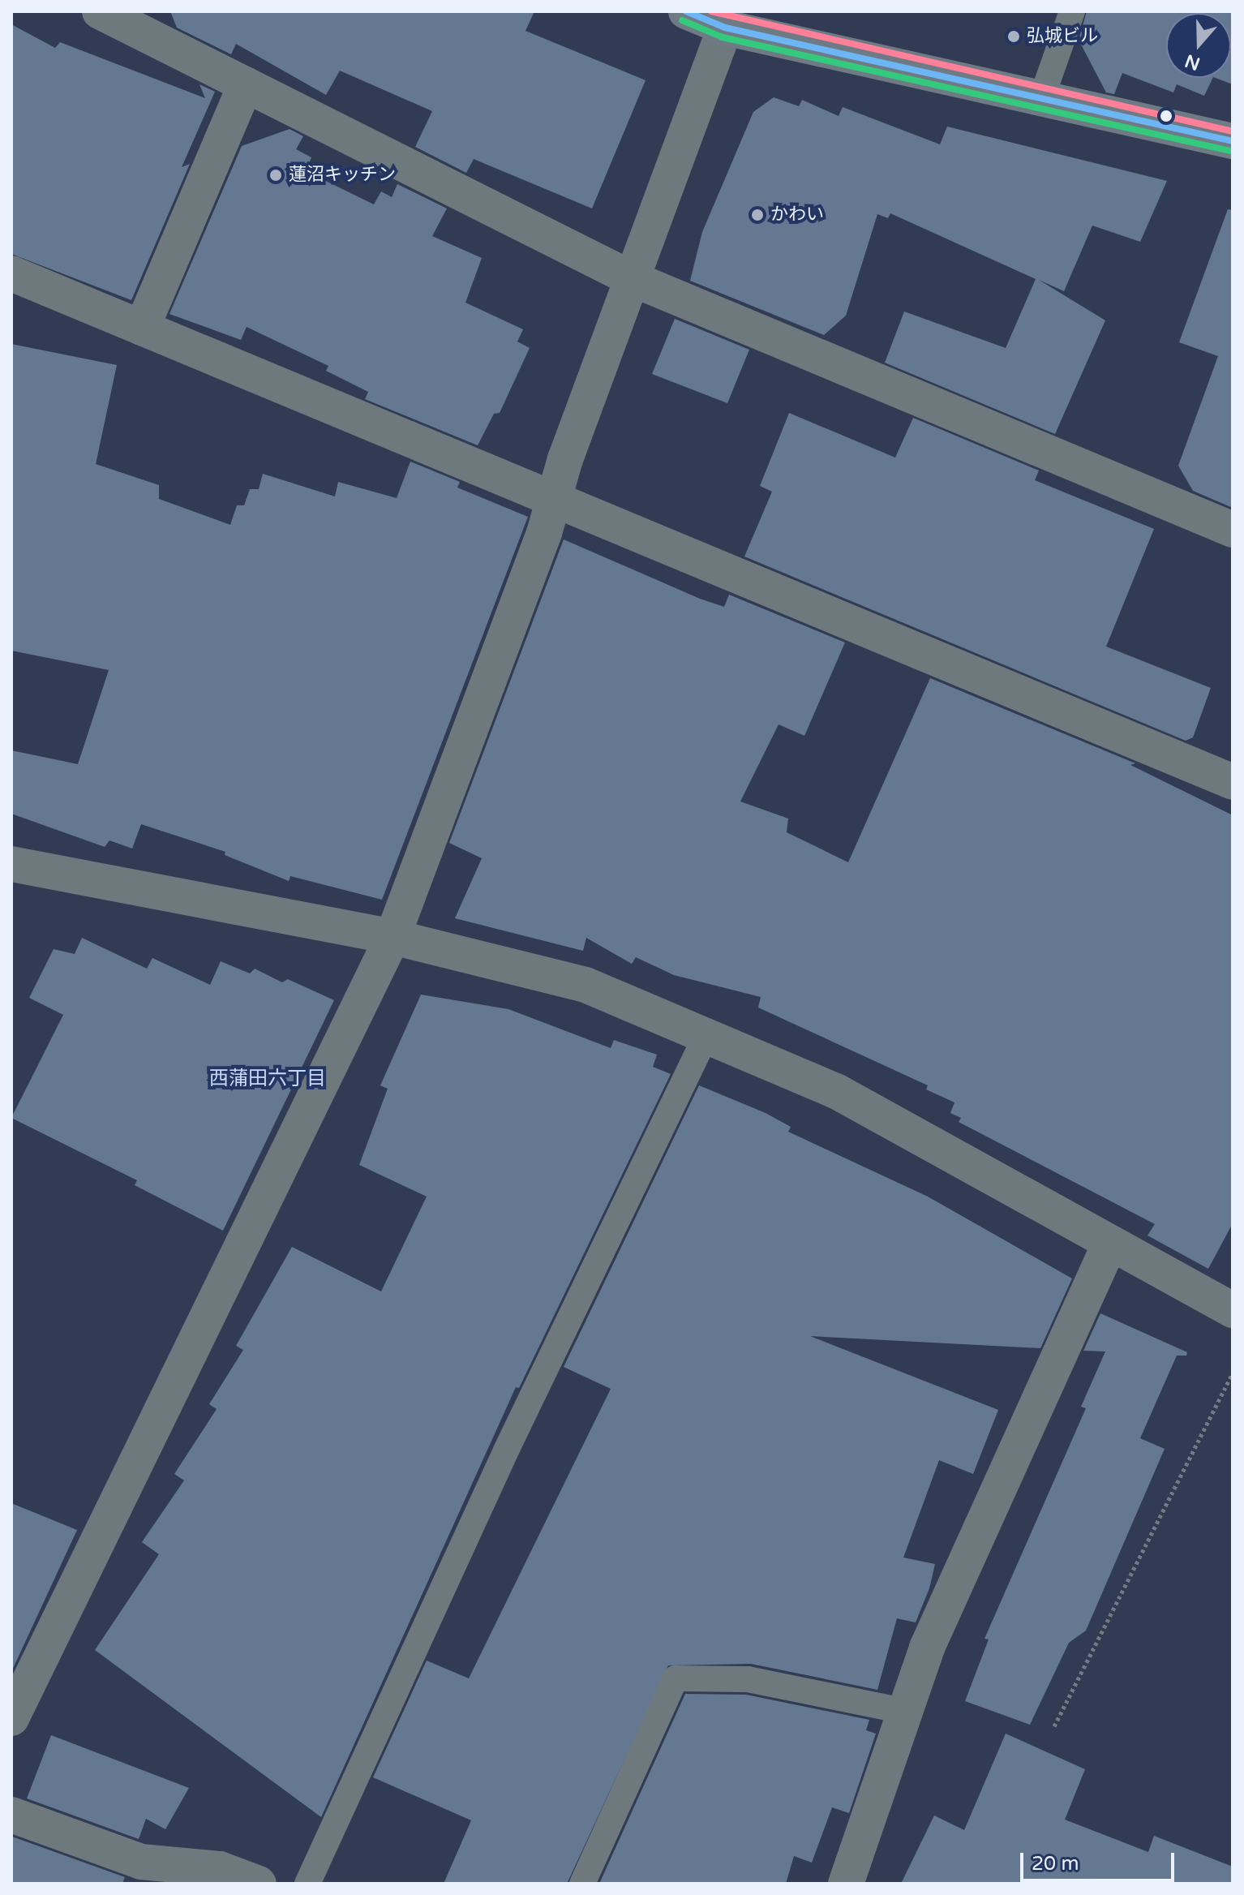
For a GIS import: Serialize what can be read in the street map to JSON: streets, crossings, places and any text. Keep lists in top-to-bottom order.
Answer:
{
  "districts": ["西蒲田六丁目"],
  "places": ["弘城ビル", "蓮沼キッチン", "かわい"],
  "scale_bar": "20 m",
  "north": "bottom"
}
